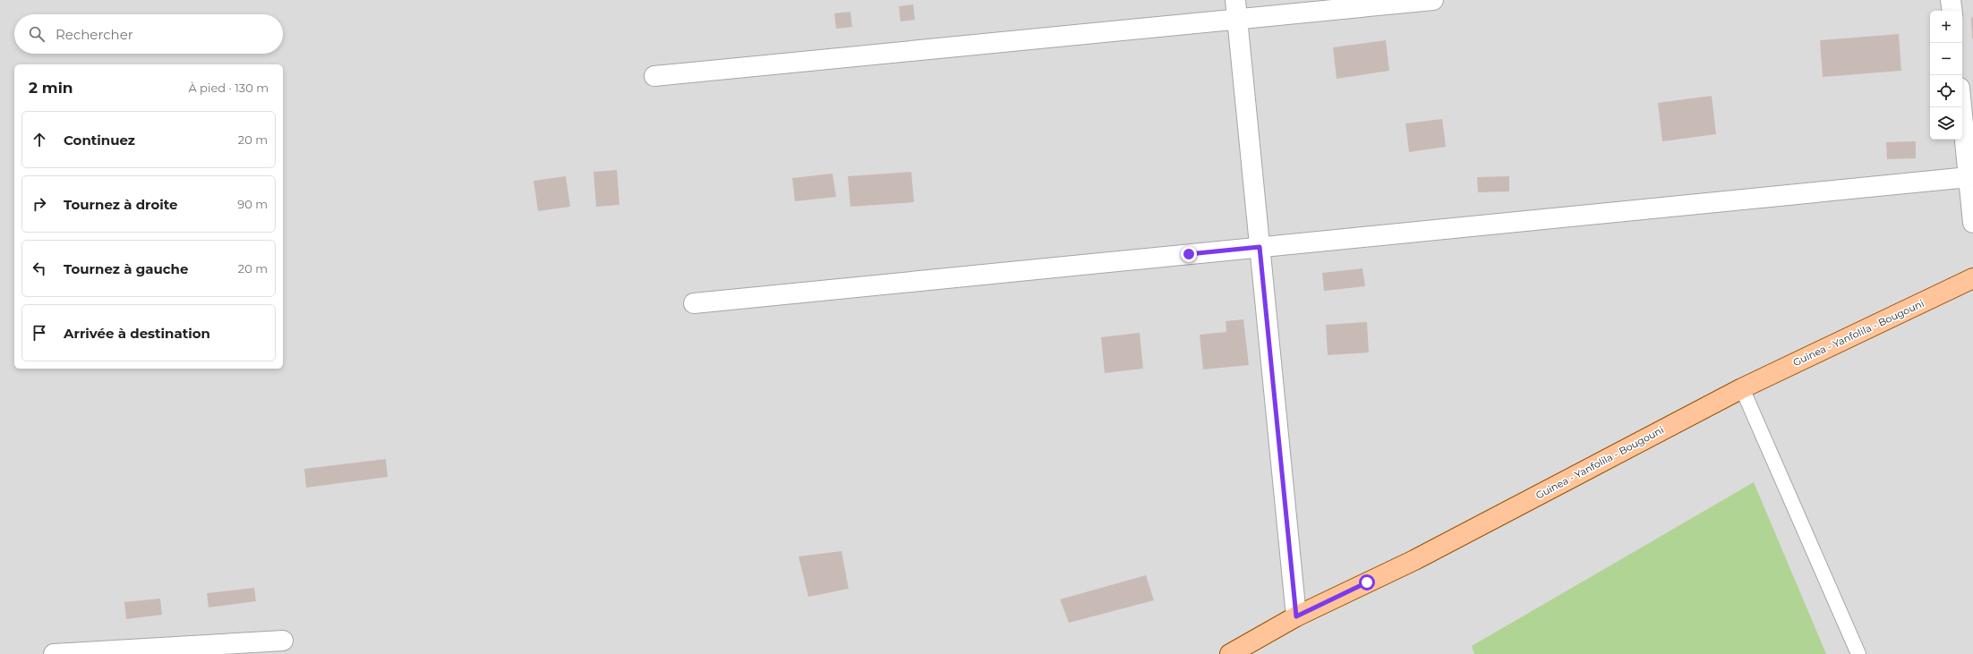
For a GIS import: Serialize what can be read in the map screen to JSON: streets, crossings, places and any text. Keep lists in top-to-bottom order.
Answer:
{
  "streets": {
    "main road": ["Guinea - Yanfolila - Bougouni"]
  },
  "page": {
    "map_buttons": ["+", "−"],
    "search": "Rechercher",
    "heading": ["2 min", "À pied · 130 m"],
    "list": [
      ["Continuez", "20 m"],
      ["Tournez à droite", "90 m"],
      ["Tournez à gauche", "20 m"],
      "Arrivée à destination"
    ]
  }
}
